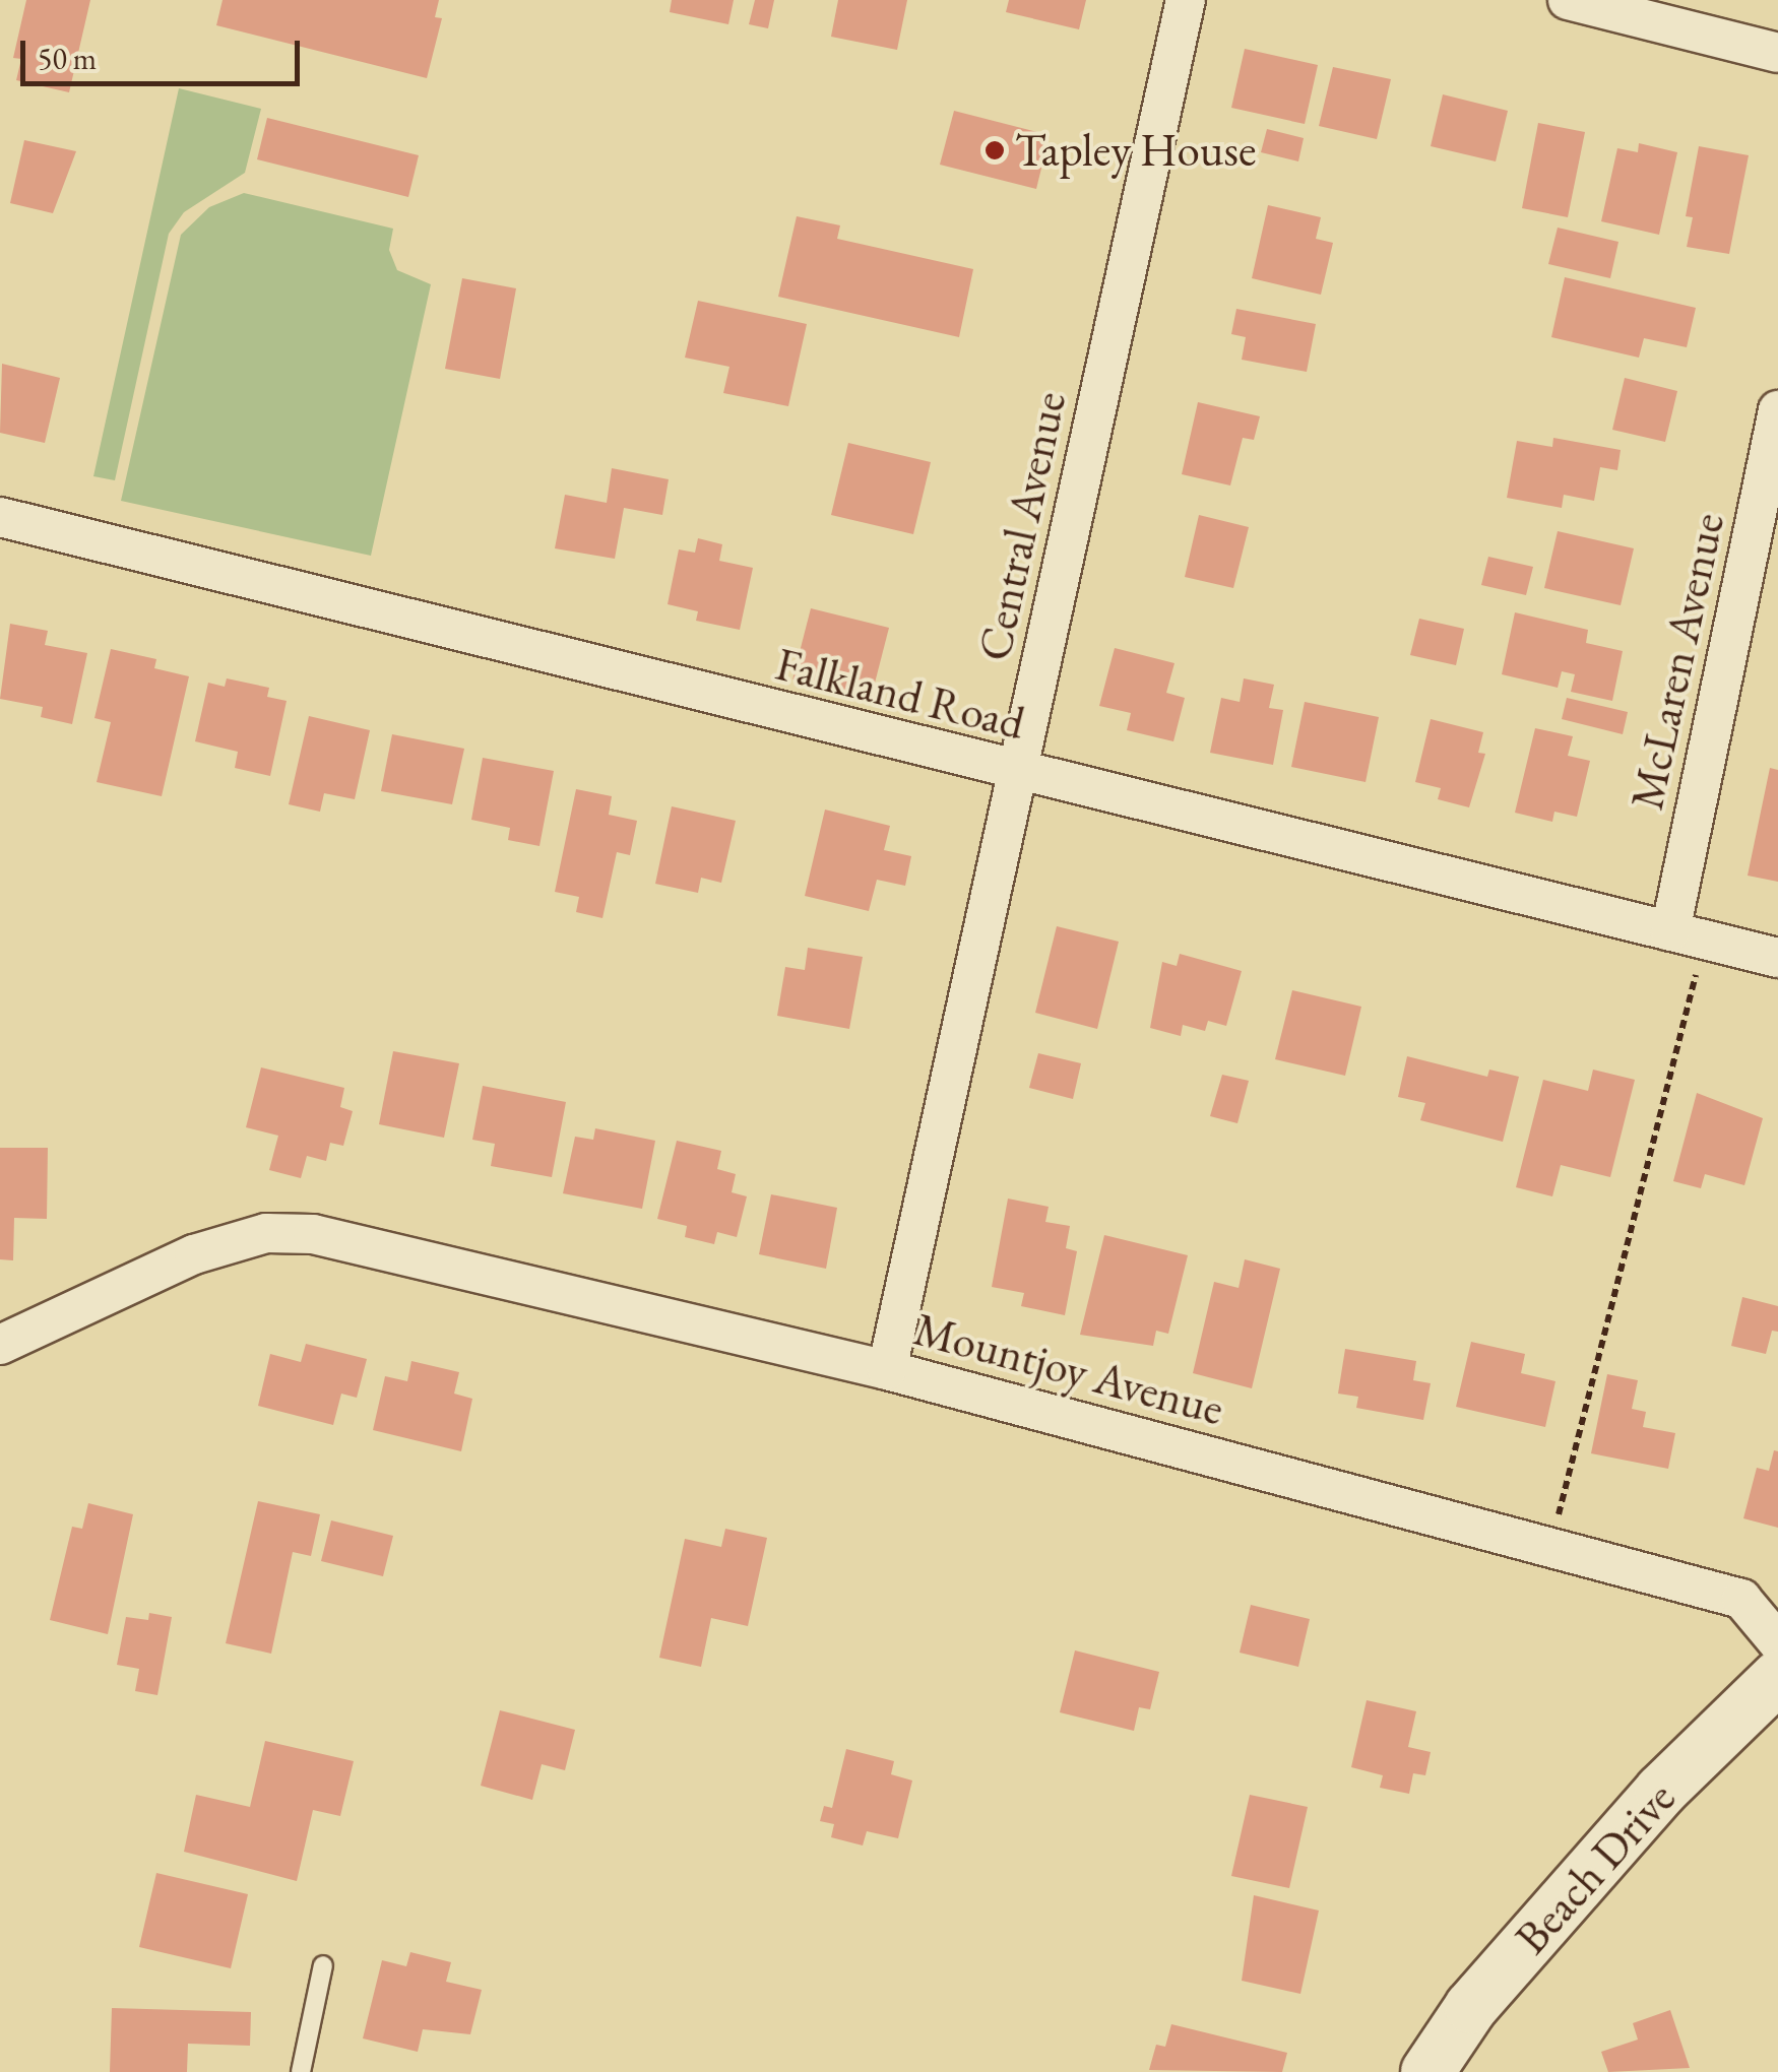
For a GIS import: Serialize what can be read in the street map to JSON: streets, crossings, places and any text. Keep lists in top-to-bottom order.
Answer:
{
  "streets": {
    "street": [
      "Central Avenue",
      "McLaren Avenue",
      "Falkland Road",
      "Mountjoy Avenue",
      "Beach Drive"
    ]
  },
  "crossings": [
    ["Central Avenue", "Falkland Road"],
    ["Central Avenue", "Mountjoy Avenue"],
    ["McLaren Avenue", "Falkland Road"]
  ],
  "places": ["Tapley House"],
  "scale_bar": "50 m"
}
